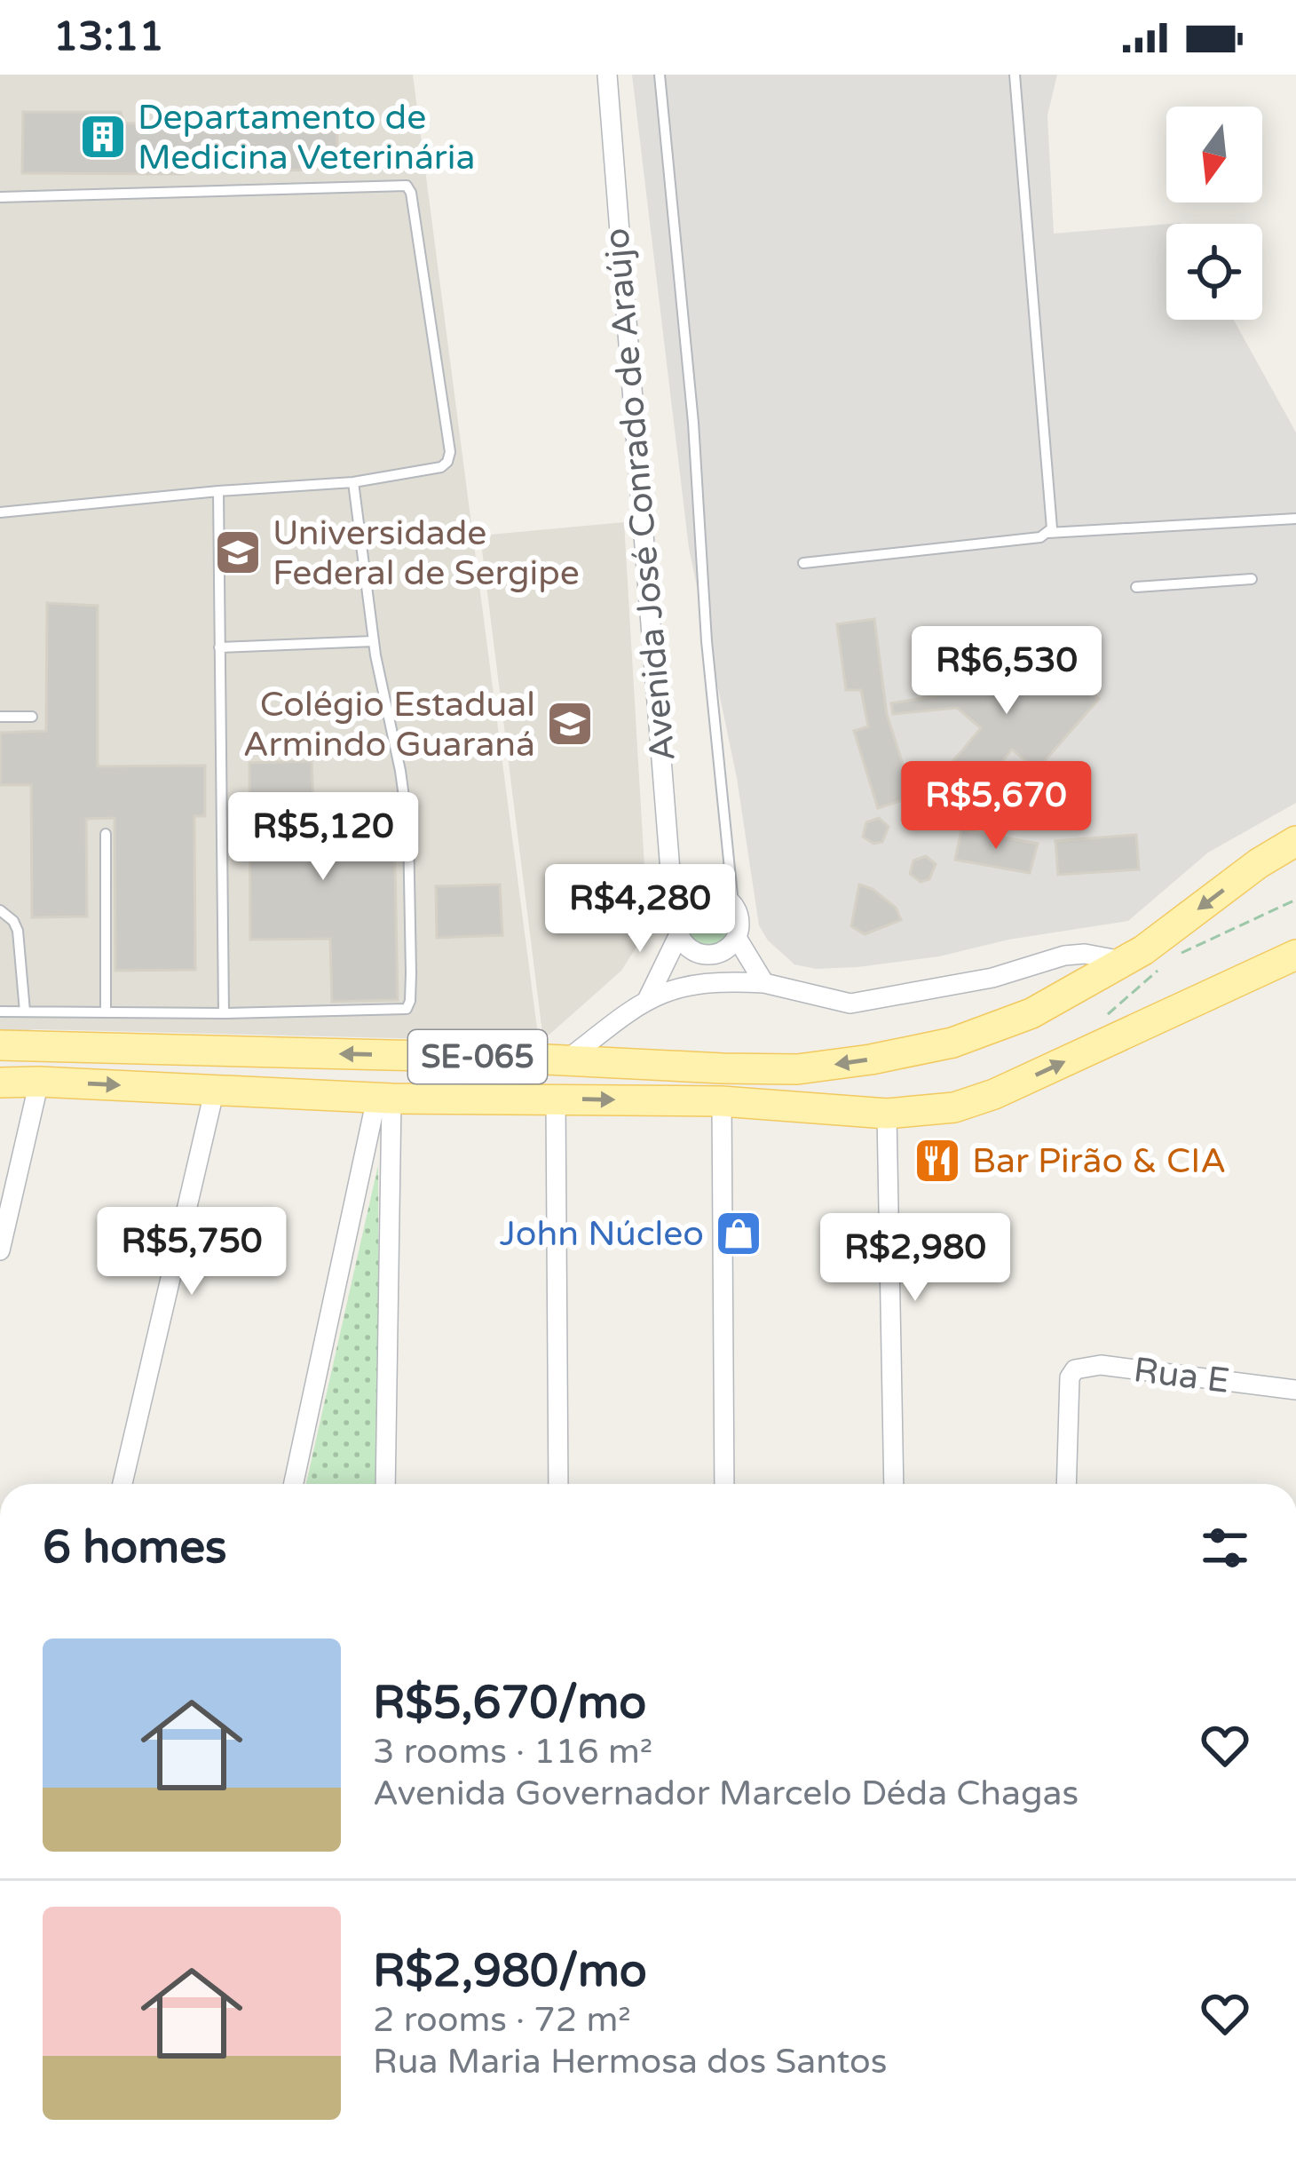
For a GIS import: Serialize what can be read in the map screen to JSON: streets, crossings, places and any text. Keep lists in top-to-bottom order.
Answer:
{
  "streets": {
    "main road": ["SE-065"],
    "street": ["Avenida José Conrado de Araújo", "Rua E"]
  },
  "places": {
    "building": ["Departamento de Medicina Veterinária"],
    "school or university": ["Universidade Federal de Sergipe", "Colégio Estadual Armindo Guaraná"],
    "restaurant": ["Bar Pirão & CIA"],
    "shop": ["John Núcleo"]
  },
  "north": "bottom",
  "page": {
    "status": "13:11",
    "price": [
      "R$6,530",
      "R$5,670",
      "R$5,120",
      "R$4,280",
      "R$5,750",
      "R$2,980"
    ],
    "heading": "6 homes",
    "list": [
      {
        "name": "R$5,670/mo",
        "note": "3 rooms · 116 m² · Avenida Governador Marcelo Déda Chagas"
      },
      {
        "name": "R$2,980/mo",
        "note": "2 rooms · 72 m² · Rua Maria Hermosa dos Santos"
      }
    ]
  }
}
